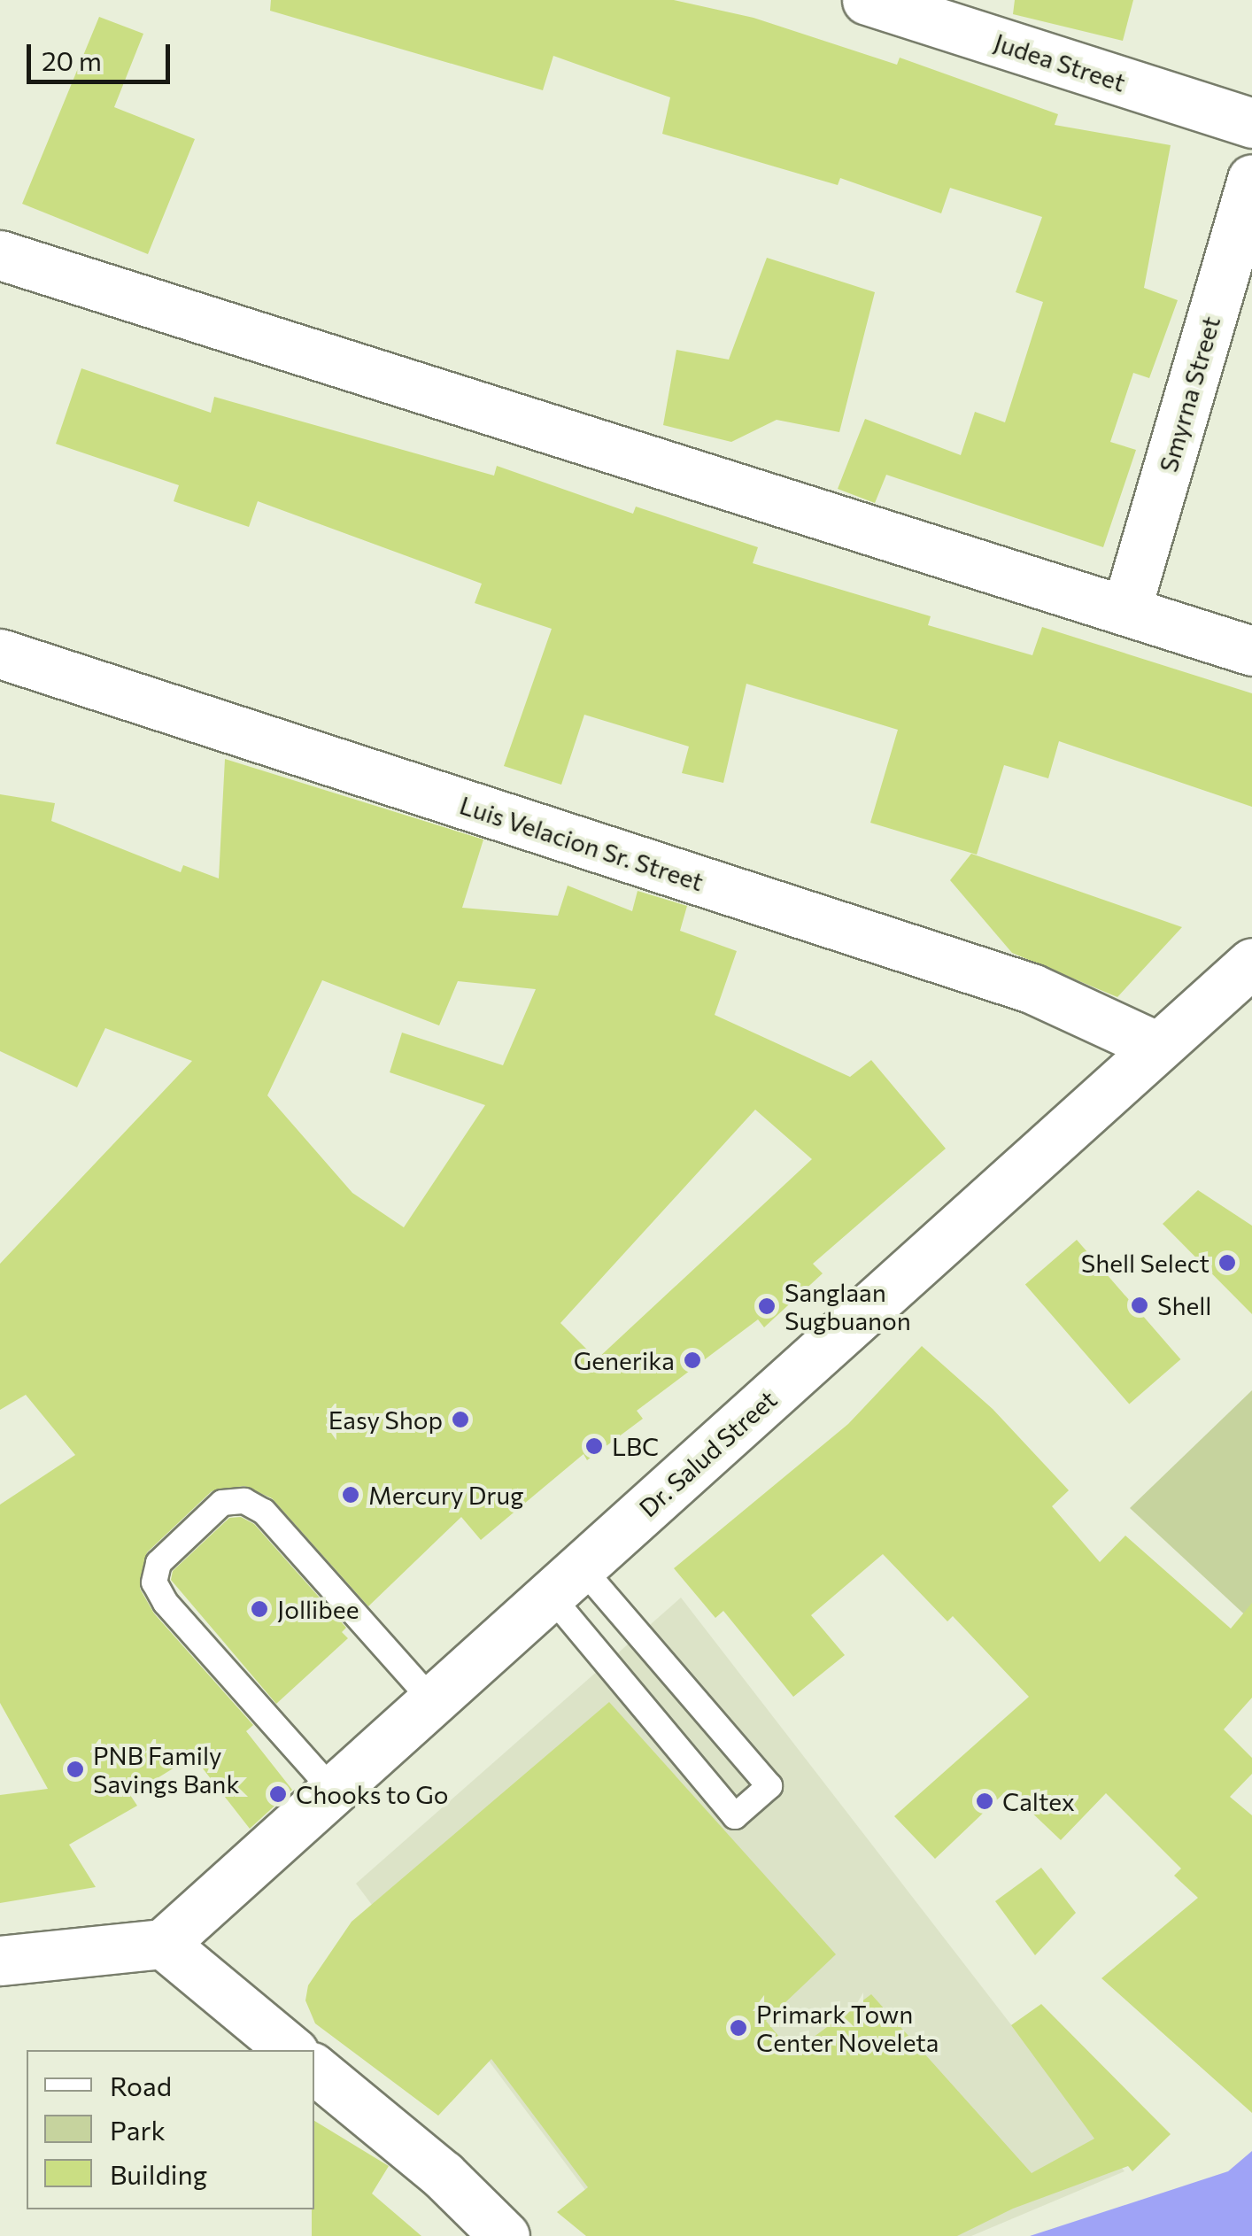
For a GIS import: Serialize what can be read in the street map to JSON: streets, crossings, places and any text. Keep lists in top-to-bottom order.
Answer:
{
  "streets": {
    "street": [
      "Judea Street",
      "Smyrna Street",
      "Luis Velacion Sr. Street",
      "Dr. Salud Street"
    ]
  },
  "crossings": [
    ["Luis Velacion Sr. Street", "Dr. Salud Street"]
  ],
  "places": [
    "Shell Select",
    "Shell",
    "Sanglaan Sugbuanon",
    "Generika",
    "Easy Shop",
    "LBC",
    "Mercury Drug",
    "Jollibee",
    "PNB Family Savings Bank",
    "Chooks to Go",
    "Caltex",
    "Primark Town Center Noveleta"
  ],
  "legend": ["Road", "Park", "Building"],
  "scale_bar": "20 m"
}
